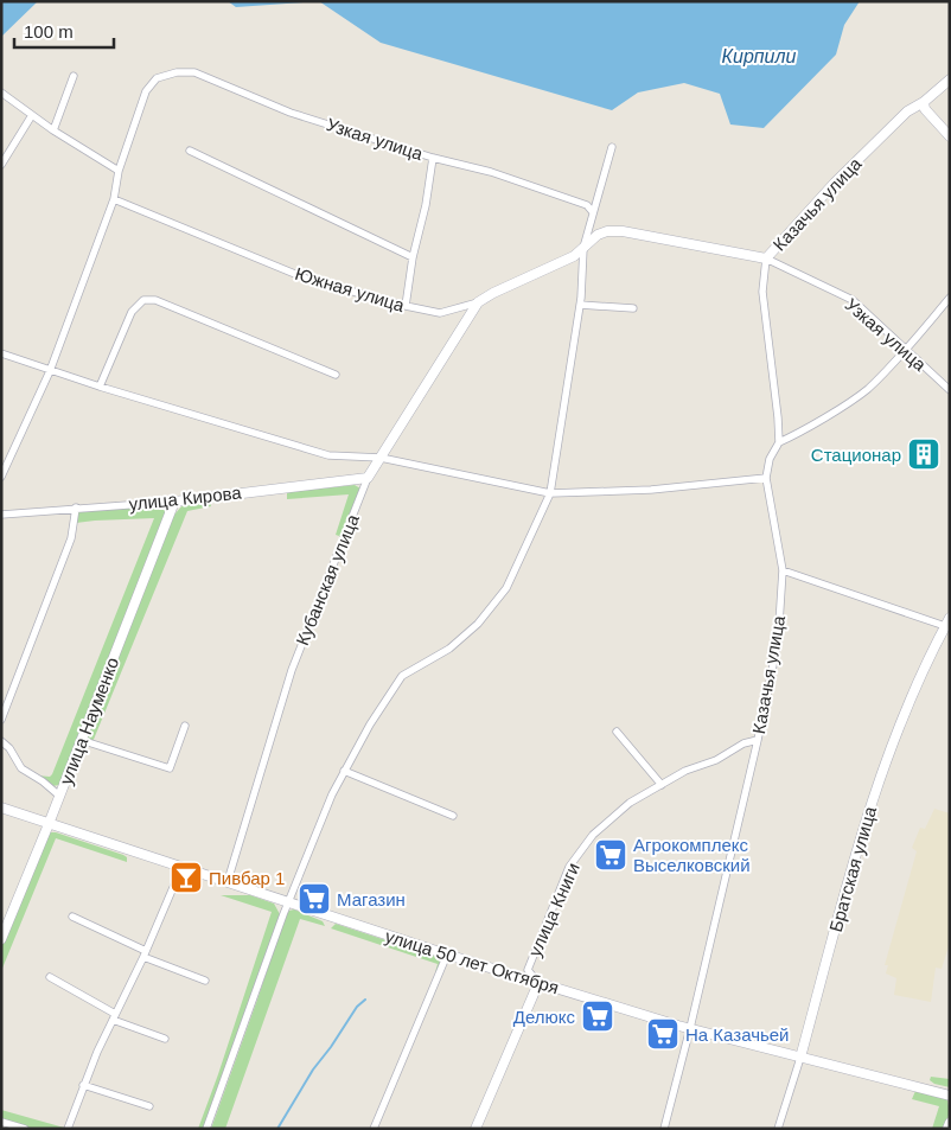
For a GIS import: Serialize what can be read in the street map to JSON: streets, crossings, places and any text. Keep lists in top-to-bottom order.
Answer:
{
  "streets": {
    "main road": [
      "Узкая улица",
      "Казачья улица",
      "Южная улица",
      "улица Кирова",
      "Кубанская улица",
      "улица Науменко",
      "Братская улица",
      "улица Книги",
      "улица 50 лет Октября"
    ]
  },
  "crossings": [
    ["Узкая улица", "Казачья улица"],
    ["Узкая улица", "Южная улица"],
    ["Казачья улица", "улица Книги"],
    ["Казачья улица", "улица 50 лет Октября"],
    ["Южная улица", "Кубанская улица"],
    ["улица Кирова", "Кубанская улица"],
    ["улица Кирова", "улица Науменко"],
    ["Кубанская улица", "улица 50 лет Октября"],
    ["улица Науменко", "улица 50 лет Октября"],
    ["Братская улица", "улица 50 лет Октября"],
    ["улица Книги", "улица 50 лет Октября"]
  ],
  "water": ["Кирпили"],
  "places": {
    "building": ["Стационар"],
    "supermarket": [
      "Агрокомплекс Выселковский",
      "Магазин",
      "Делюкс",
      "На Казачьей"
    ],
    "bar": ["Пивбар 1"]
  },
  "scale_bar": "100 m"
}
